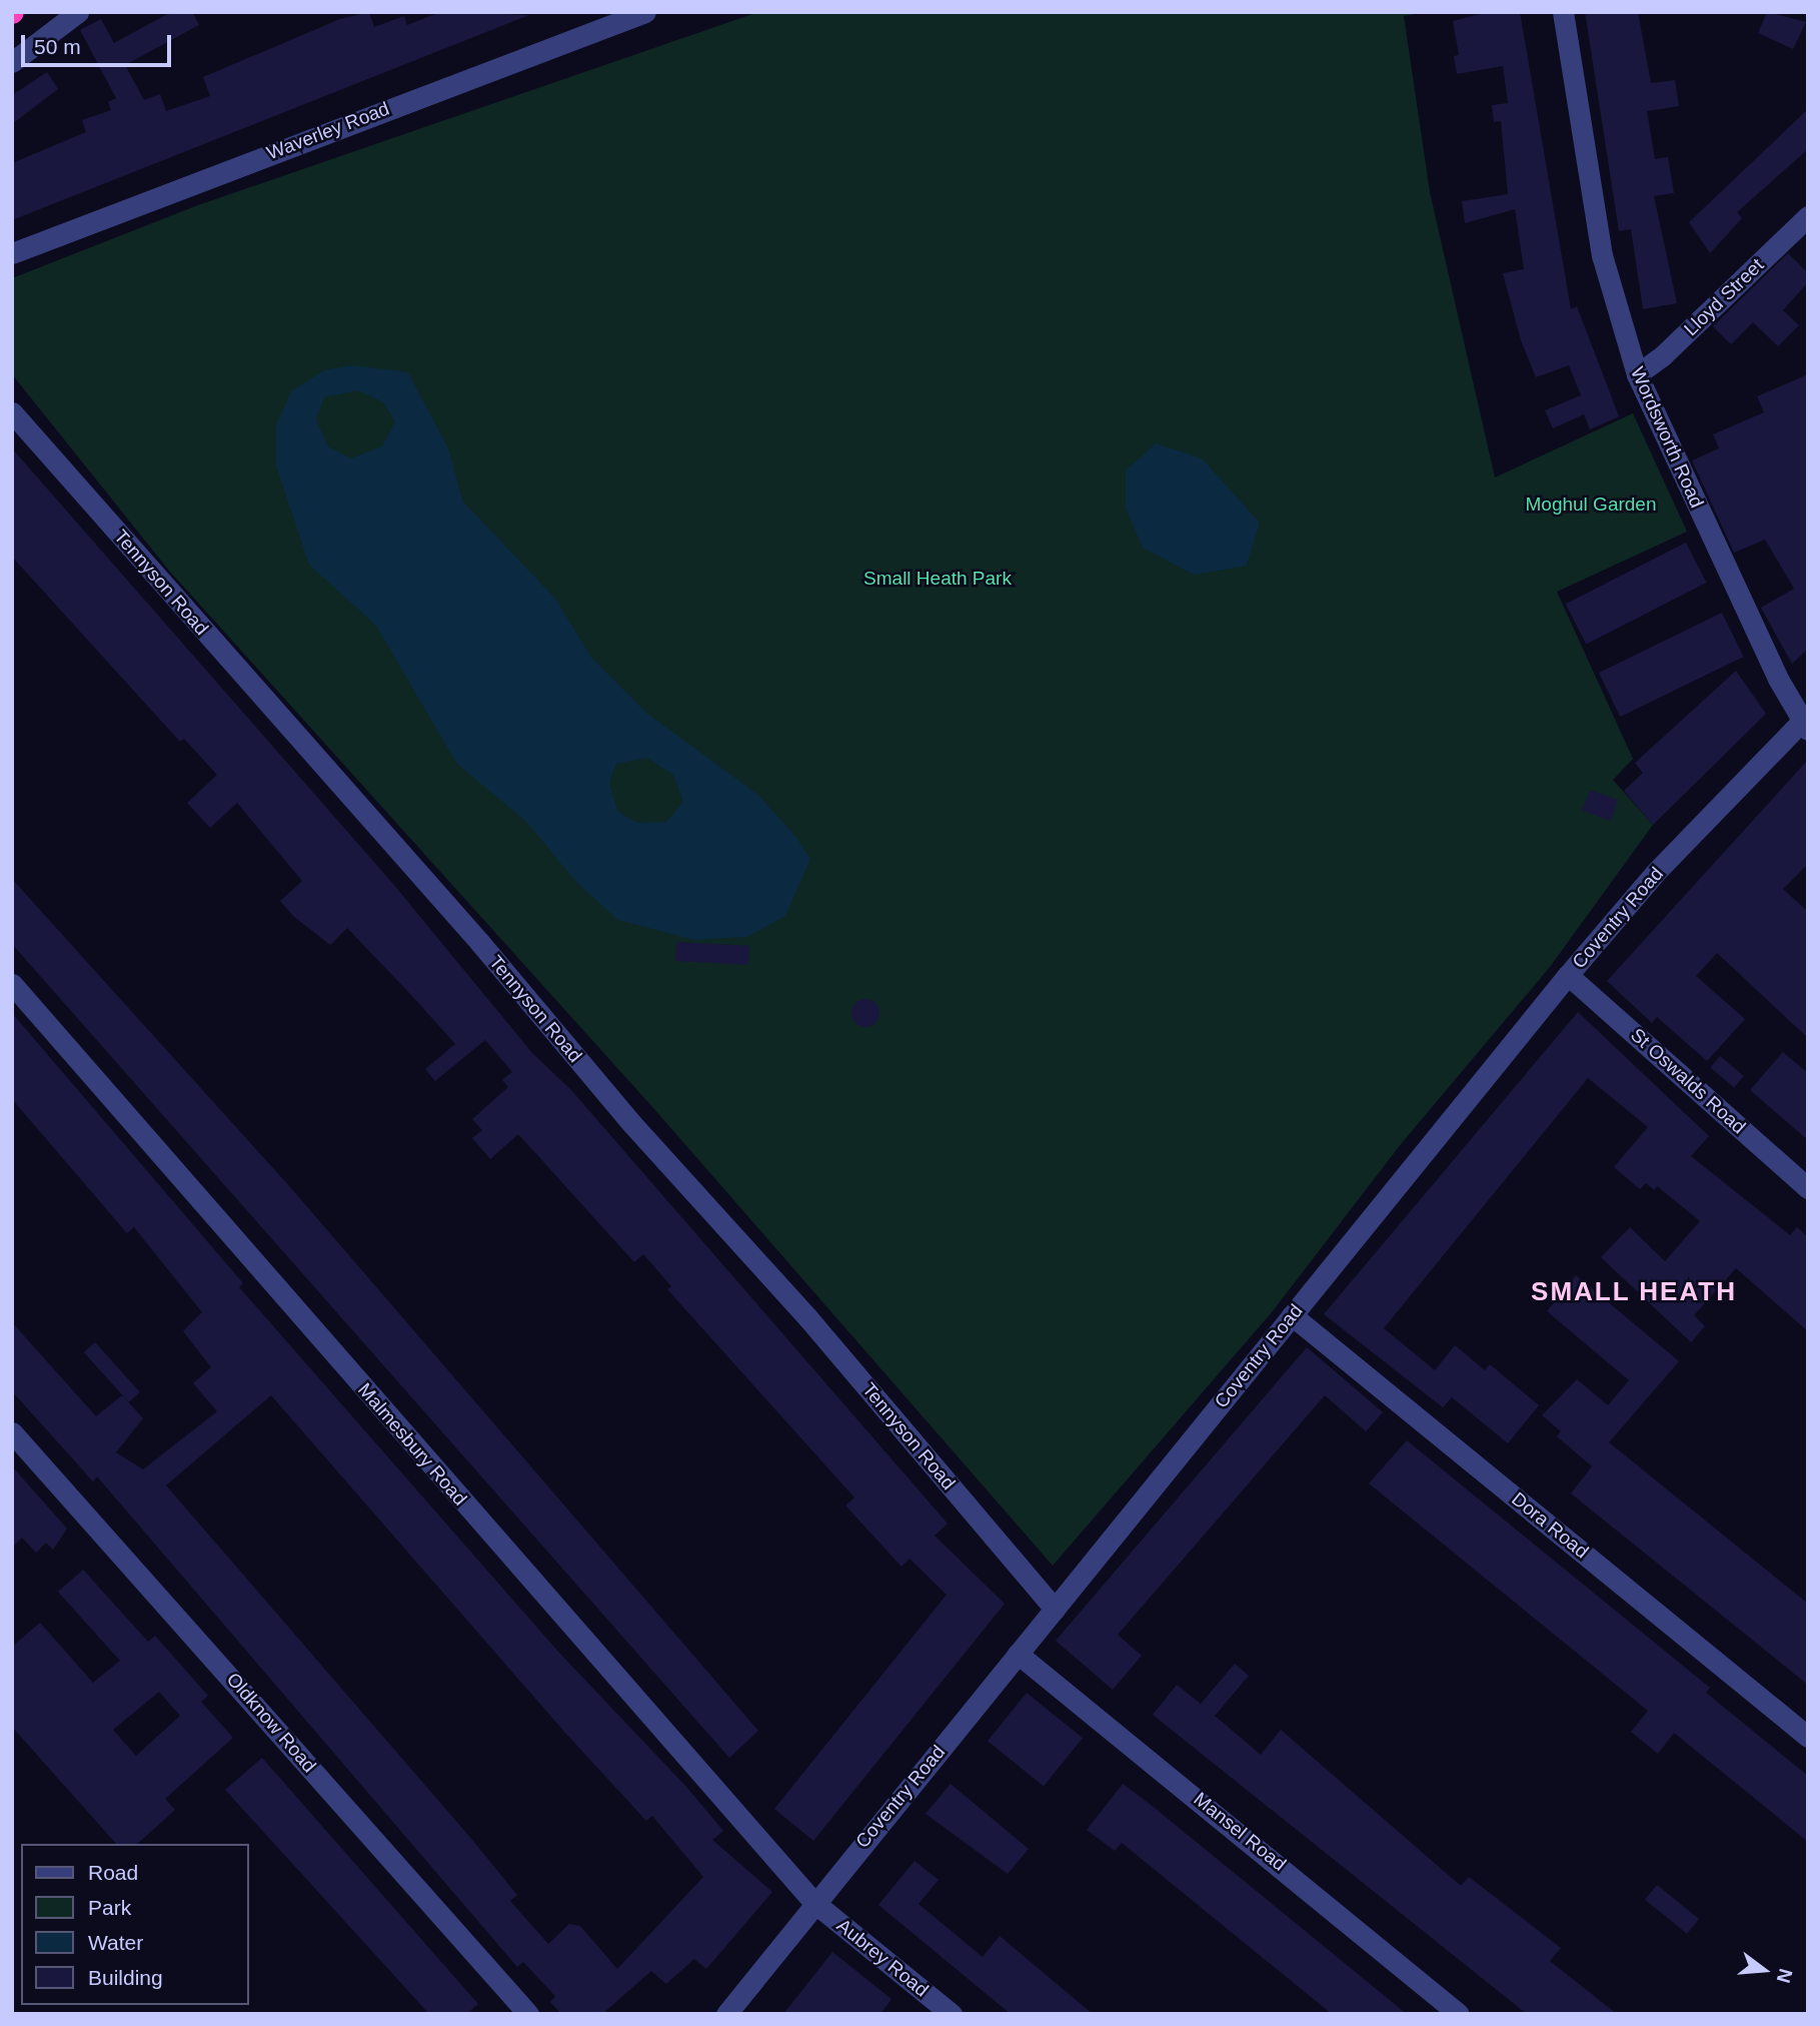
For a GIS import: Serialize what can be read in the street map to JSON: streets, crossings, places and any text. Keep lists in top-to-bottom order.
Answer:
{
  "streets": {
    "street": [
      "Waverley Road",
      "Lloyd Street",
      "Wordsworth Road",
      "Tennyson Road",
      "Coventry Road",
      "St Oswalds Road",
      "Malmesbury Road",
      "Dora Road",
      "Oldknow Road",
      "Mansel Road",
      "Aubrey Road"
    ]
  },
  "crossings": [
    ["Lloyd Street", "Wordsworth Road"],
    ["Wordsworth Road", "Coventry Road"],
    ["Tennyson Road", "Coventry Road"],
    ["Coventry Road", "St Oswalds Road"],
    ["Coventry Road", "Malmesbury Road"],
    ["Coventry Road", "Dora Road"],
    ["Coventry Road", "Mansel Road"],
    ["Coventry Road", "Aubrey Road"],
    ["Malmesbury Road", "Aubrey Road"]
  ],
  "districts": ["SMALL HEATH"],
  "parks": ["Moghul Garden", "Small Heath Park"],
  "legend": [
    "Road",
    "Park",
    "Water",
    "Building"
  ],
  "scale_bar": "50 m",
  "north": "right"
}
